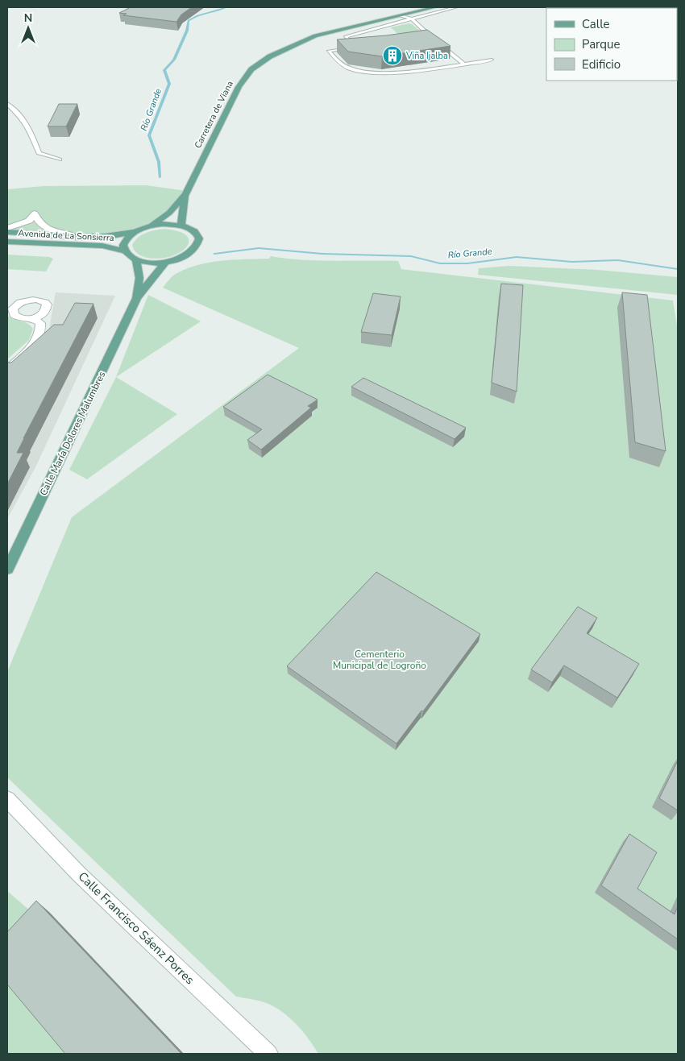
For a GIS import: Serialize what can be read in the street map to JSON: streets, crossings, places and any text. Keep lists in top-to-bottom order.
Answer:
{
  "streets": {
    "main road": ["Carretera de Viana", "Avenida de La Sonsierra", "Calle María Dolores Malumbres"],
    "street": ["Calle Francisco Sáenz Porres"]
  },
  "crossings": [
    ["Carretera de Viana", "Avenida de La Sonsierra"]
  ],
  "water": ["Río Grande"],
  "parks": ["Cementerio Municipal de Logroño"],
  "places": {
    "building": ["Viña Ijalba"]
  },
  "legend": ["Calle", "Parque", "Edificio"],
  "north": "top"
}
